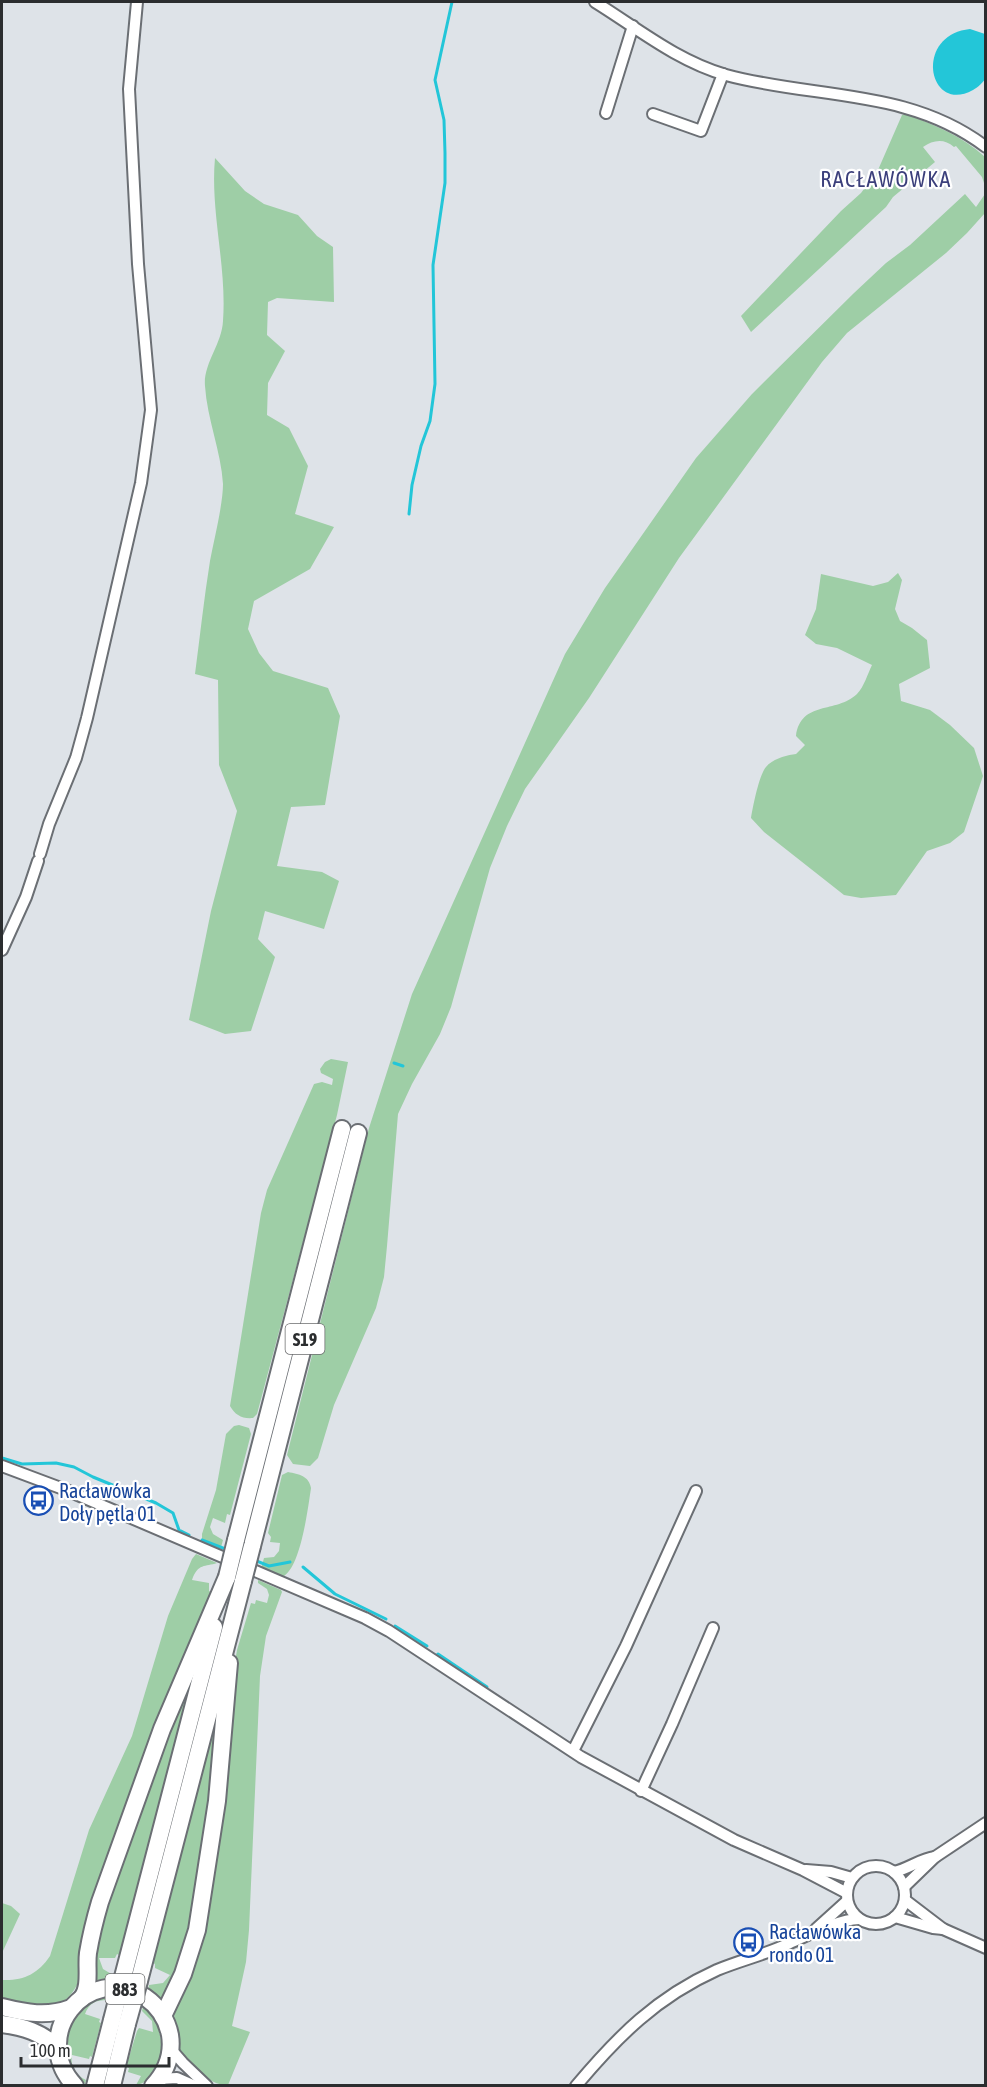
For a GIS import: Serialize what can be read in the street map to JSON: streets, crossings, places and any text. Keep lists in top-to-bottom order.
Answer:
{
  "streets": {
    "highway": ["S19", "883"]
  },
  "districts": ["RACŁAWÓWKA"],
  "places": {
    "bus stop": ["Racławówka Doły pętla 01", "Racławówka rondo 01"]
  },
  "scale_bar": "100 m"
}
